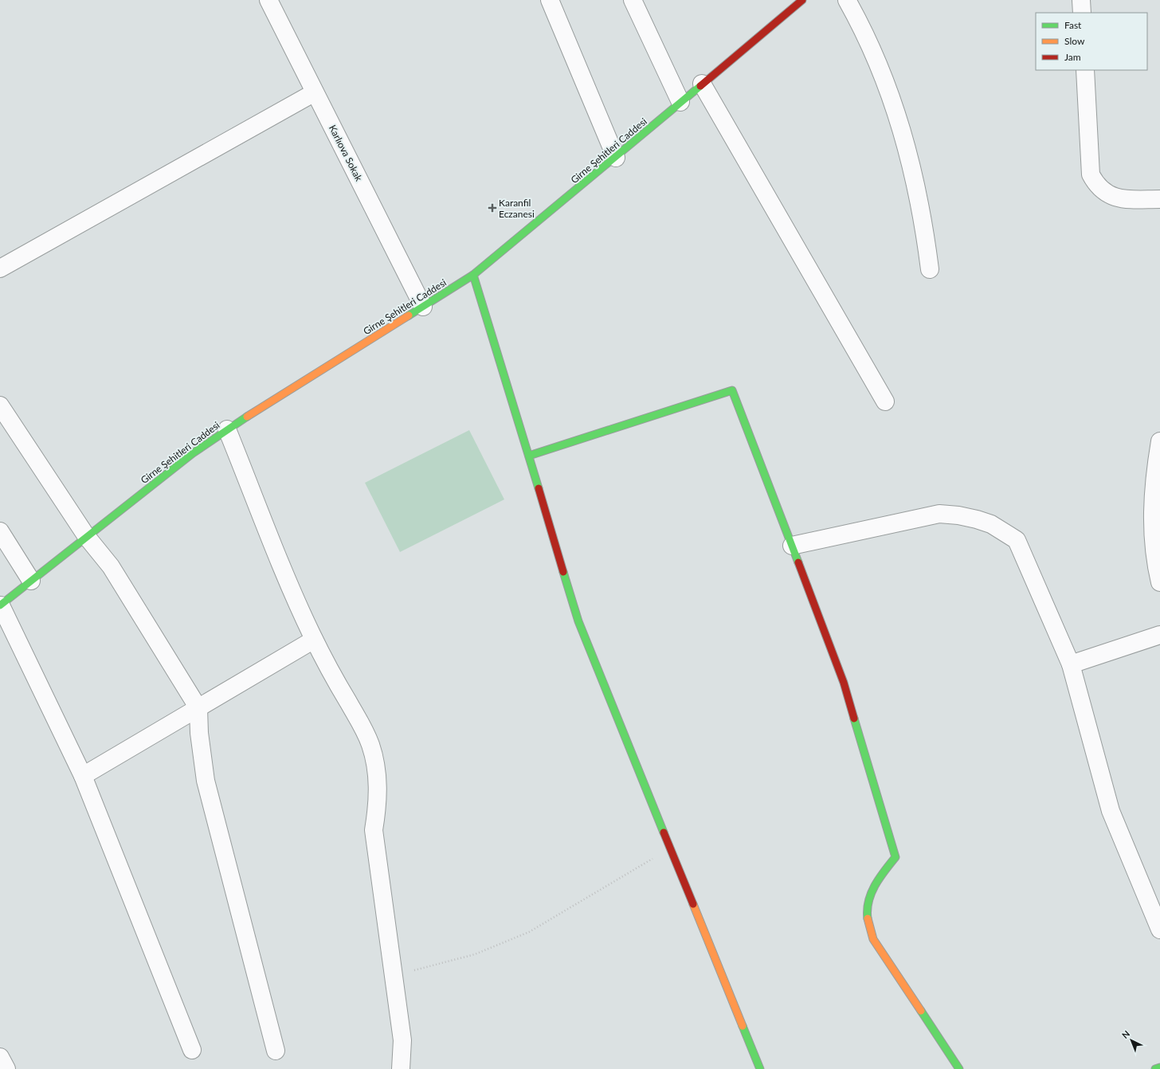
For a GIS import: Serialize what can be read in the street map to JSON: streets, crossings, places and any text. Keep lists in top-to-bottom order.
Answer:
{
  "streets": {
    "street": ["Girne Şehitleri Caddesi", "Karlıova Sokak"]
  },
  "crossings": [
    ["Girne Şehitleri Caddesi", "Karlıova Sokak"]
  ],
  "places": {
    "health": ["Karanfil Eczanesi"]
  },
  "legend": ["Fast", "Slow", "Jam"],
  "north": "top left"
}
